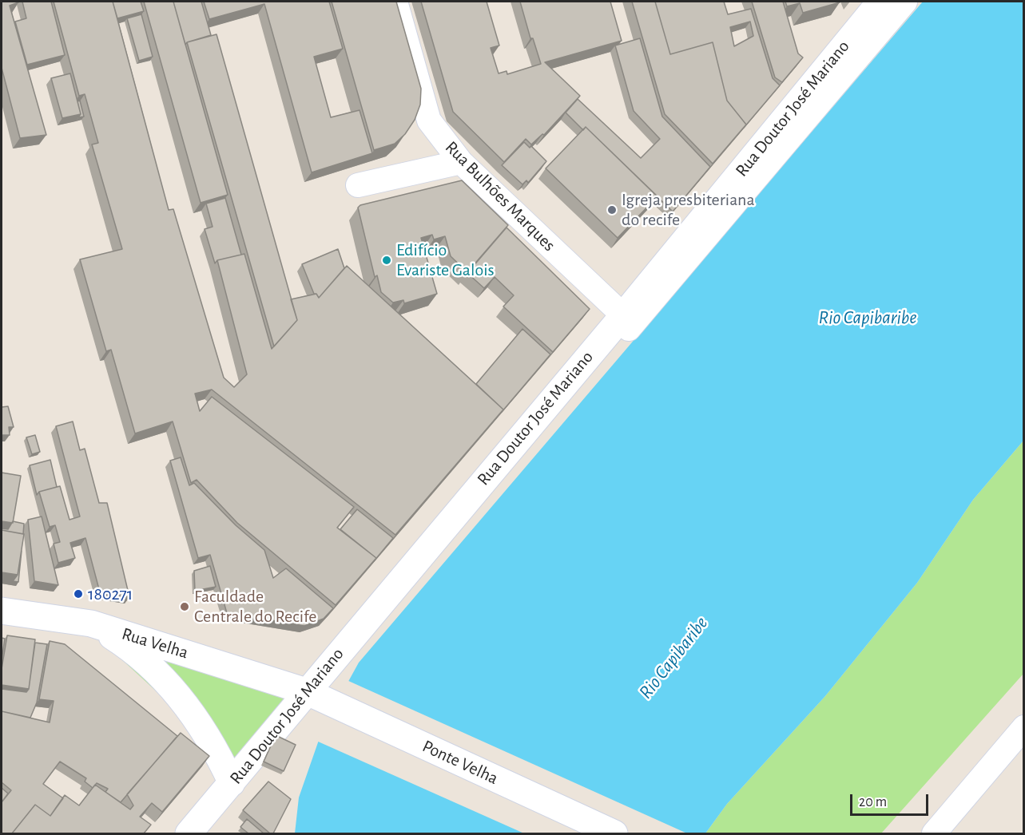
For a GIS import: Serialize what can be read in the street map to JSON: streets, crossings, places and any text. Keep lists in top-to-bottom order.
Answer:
{
  "streets": {
    "street": [
      "Rua Doutor José Mariano",
      "Rua Bulhões Marques",
      "Rua Velha",
      "Ponte Velha"
    ]
  },
  "crossings": [
    ["Rua Doutor José Mariano", "Rua Bulhões Marques"],
    ["Rua Doutor José Mariano", "Rua Velha"],
    ["Rua Doutor José Mariano", "Ponte Velha"],
    ["Rua Velha", "Ponte Velha"]
  ],
  "water": ["Rio Capibaribe"],
  "places": [
    "Igreja presbiteriana do recife",
    "Edifício Evariste Galois",
    "180271",
    "Faculdade Centrale do Recife"
  ],
  "scale_bar": "20 m"
}
